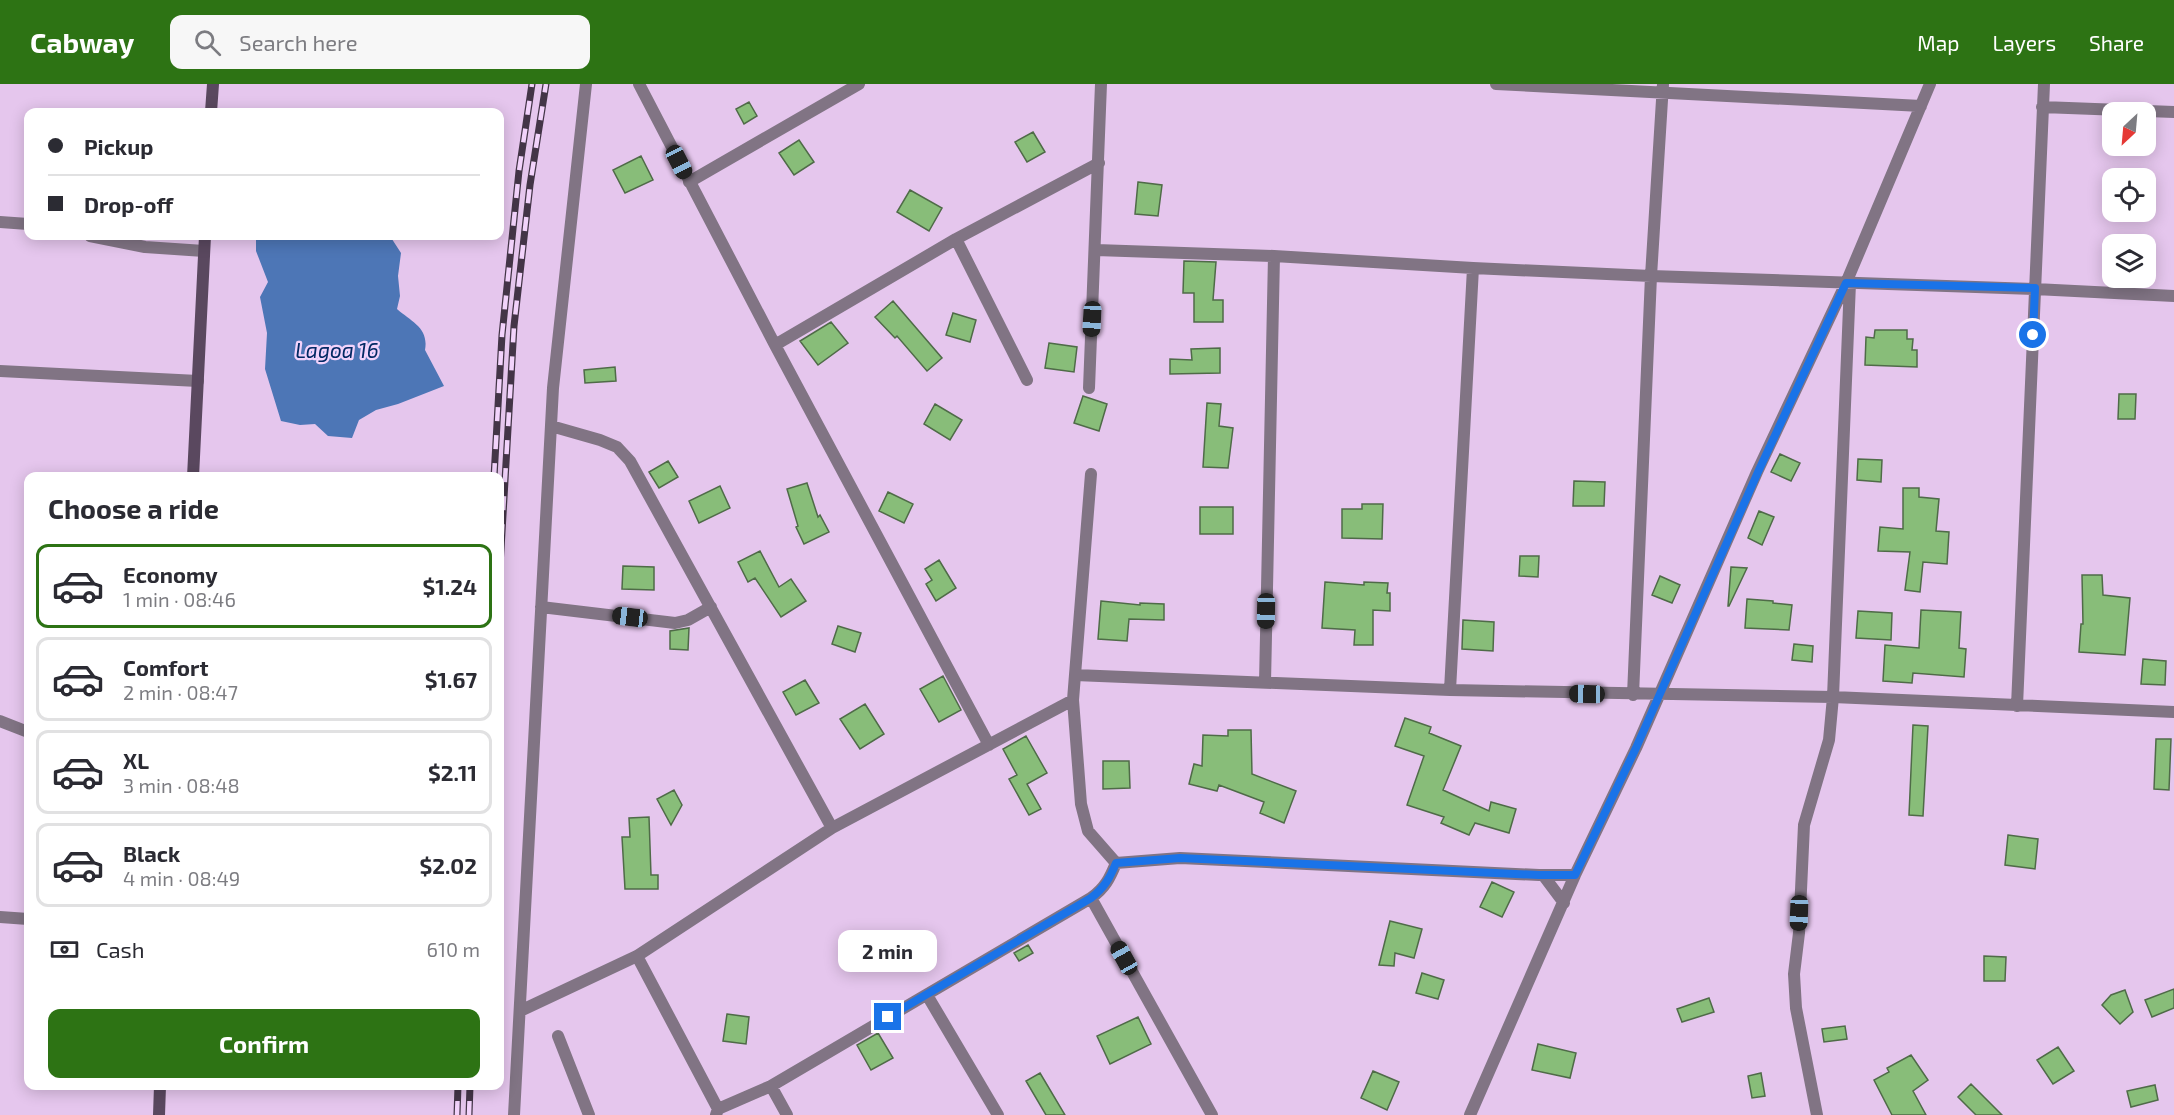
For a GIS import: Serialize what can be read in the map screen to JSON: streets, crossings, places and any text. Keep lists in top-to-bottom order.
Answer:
{
  "water": ["Lagoa 16"],
  "north": "bottom left",
  "page": {
    "header": "Cabway",
    "search": "Search here",
    "nav": ["Map", "Layers", "Share"],
    "banner": ["Pickup", "Drop-off"],
    "heading": "Choose a ride",
    "list": [
      {
        "name": "Economy",
        "note": "1 min · 08:46",
        "value": "$1.24"
      },
      {
        "name": "Comfort",
        "note": "2 min · 08:47",
        "value": "$1.67"
      },
      {
        "name": "XL",
        "note": "3 min · 08:48",
        "value": "$2.11"
      },
      {
        "name": "Black",
        "note": "4 min · 08:49",
        "value": "$2.02"
      }
    ],
    "pay": ["Cash", "610 m"],
    "bubble": "2 min",
    "buttons": "Confirm"
  }
}
